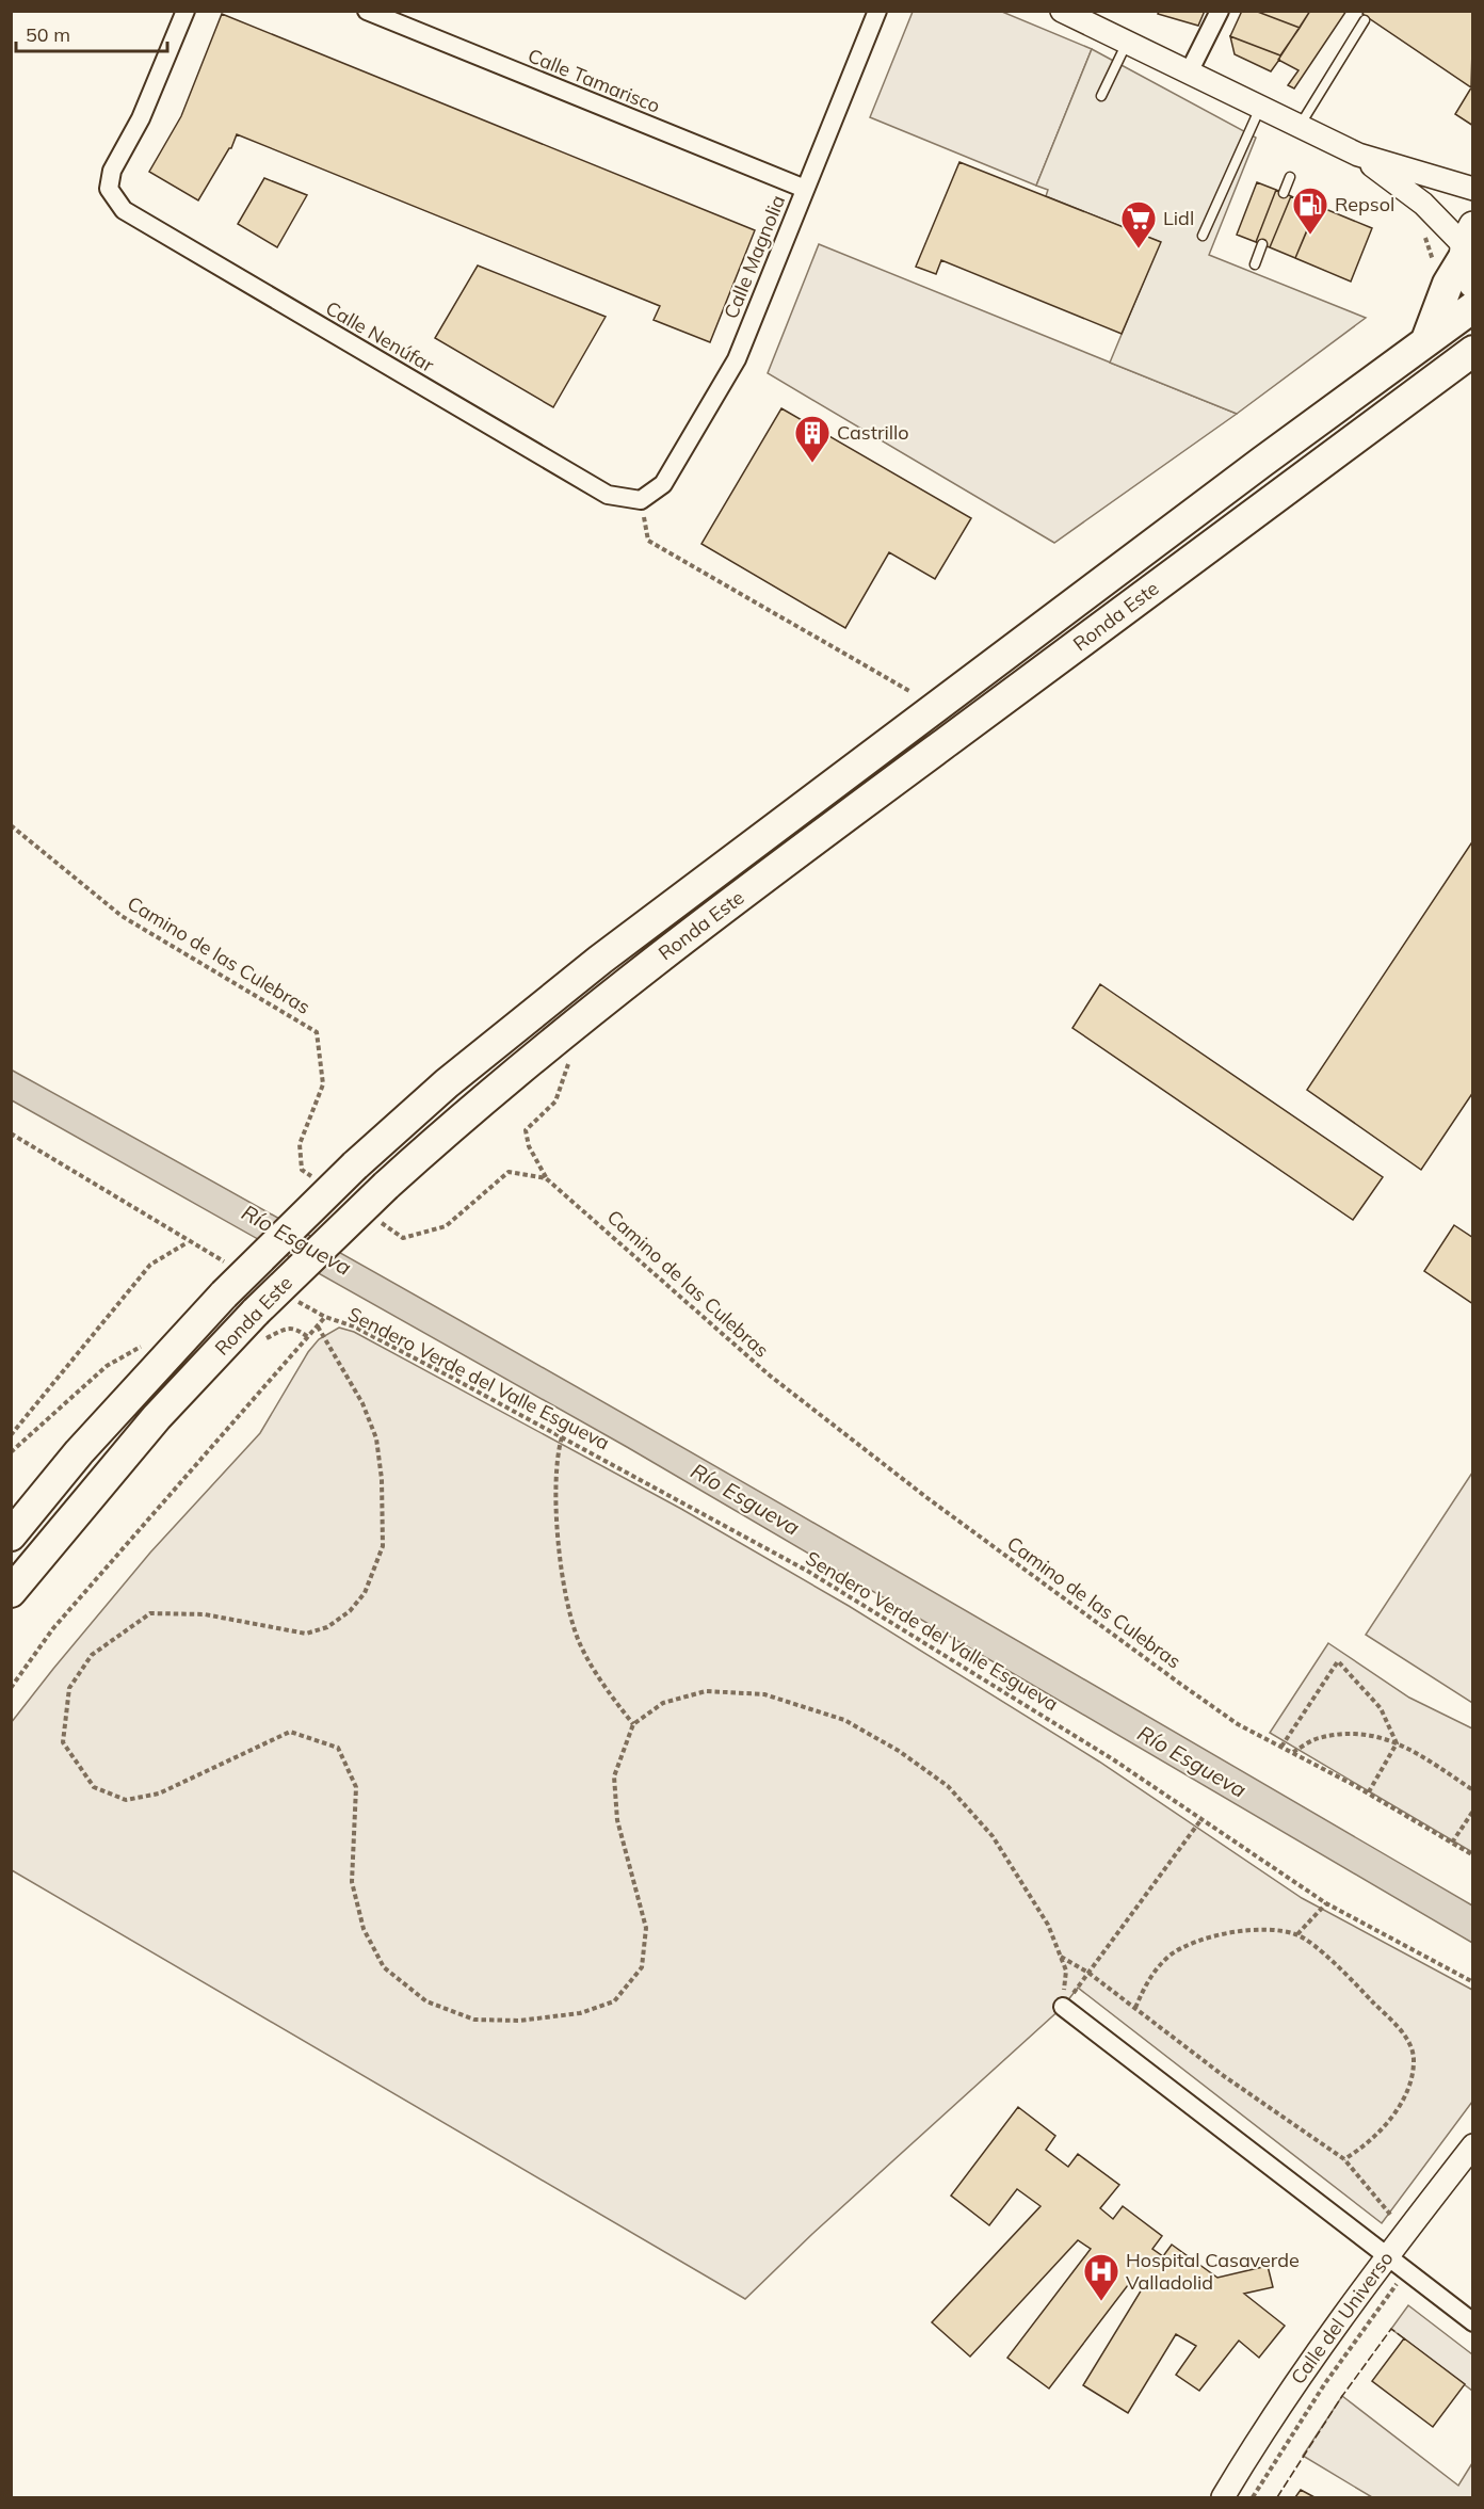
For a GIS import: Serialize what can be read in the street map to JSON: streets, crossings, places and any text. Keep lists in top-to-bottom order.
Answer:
{
  "streets": {
    "highway": ["Ronda Este"],
    "street": [
      "Calle Tamarisco",
      "Calle Magnolia",
      "Calle Nenúfar",
      "Calle del Universo"
    ],
    "path": ["Camino de las Culebras", "Sendero Verde del Valle Esgueva"]
  },
  "crossings": [
    ["Calle Tamarisco", "Calle Magnolia"],
    ["Calle Magnolia", "Calle Nenúfar"]
  ],
  "water": ["Río Esgueva"],
  "places": {
    "fuel station": ["Repsol"],
    "supermarket": ["Lidl"],
    "building": ["Castrillo"],
    "hospital": ["Hospital Casaverde Valladolid"]
  },
  "scale_bar": "50 m"
}
